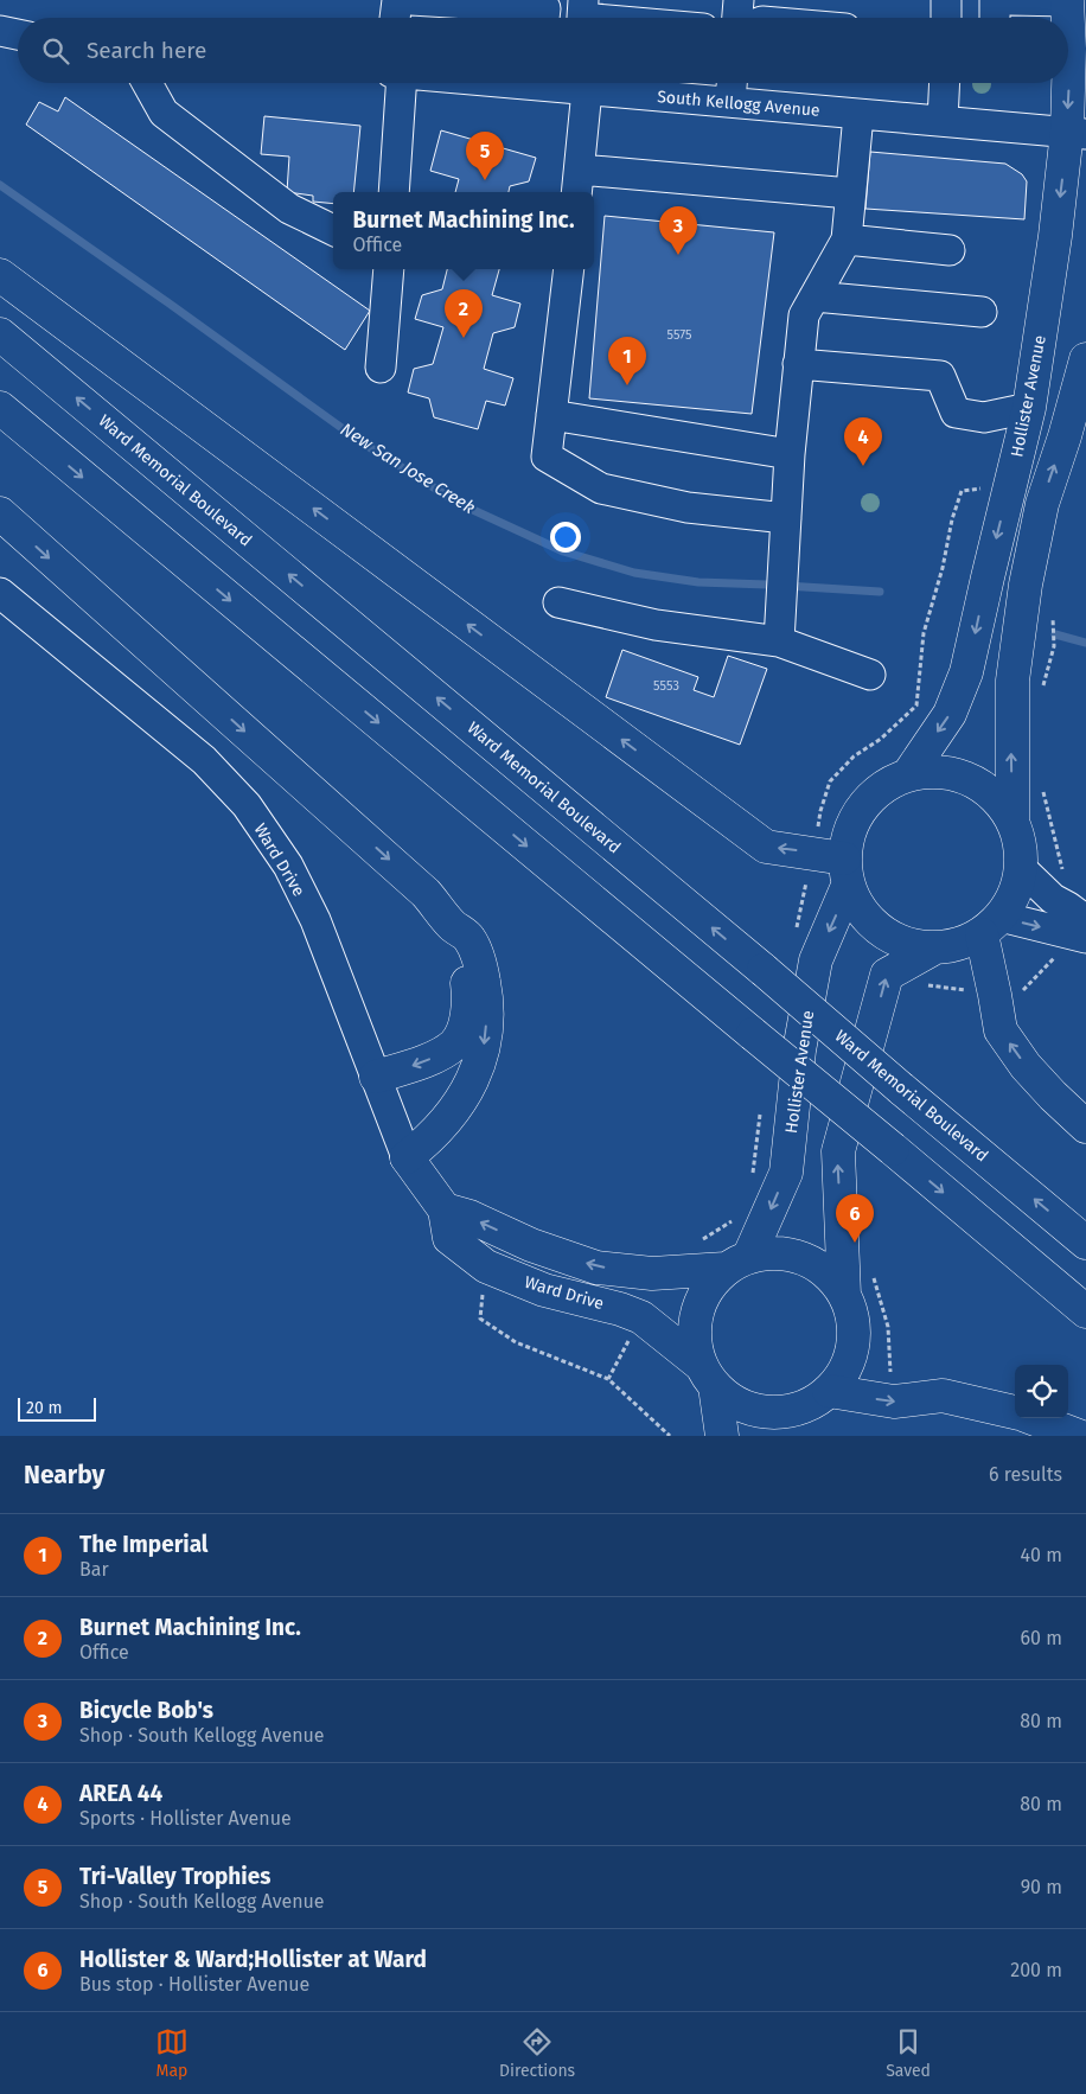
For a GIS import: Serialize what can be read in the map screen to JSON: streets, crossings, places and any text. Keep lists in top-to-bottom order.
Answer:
{
  "streets": {
    "main road": ["Hollister Avenue", "Ward Memorial Boulevard", "Ward Drive"],
    "street": ["South Kellogg Avenue"]
  },
  "crossings": [
    ["South Kellogg Avenue", "Hollister Avenue"],
    ["Hollister Avenue", "Ward Drive"]
  ],
  "water": ["New San Jose Creek"],
  "house_numbers": ["5575", "5553"],
  "scale_bar": "20 m",
  "page": {
    "search": "Search here",
    "pins": [
      "5",
      "3",
      "2",
      "1",
      "4",
      "6"
    ],
    "popup": ["Burnet Machining Inc.", "Office"],
    "scale": "20 m",
    "heading": ["Nearby", "6 results"],
    "list": [
      {
        "mark": "1",
        "name": "The Imperial",
        "note": "Bar",
        "value": "40 m"
      },
      {
        "mark": "2",
        "name": "Burnet Machining Inc.",
        "note": "Office",
        "value": "60 m"
      },
      {
        "mark": "3",
        "name": "Bicycle Bob's",
        "note": "Shop · South Kellogg Avenue",
        "value": "80 m"
      },
      {
        "mark": "4",
        "name": "AREA 44",
        "note": "Sports · Hollister Avenue",
        "value": "80 m"
      },
      {
        "mark": "5",
        "name": "Tri-Valley Trophies",
        "note": "Shop · South Kellogg Avenue",
        "value": "90 m"
      },
      {
        "mark": "6",
        "name": "Hollister & Ward;Hollister at Ward",
        "note": "Bus stop · Hollister Avenue",
        "value": "200 m"
      }
    ],
    "nav": ["Map", "Directions", "Saved"]
  }
}
